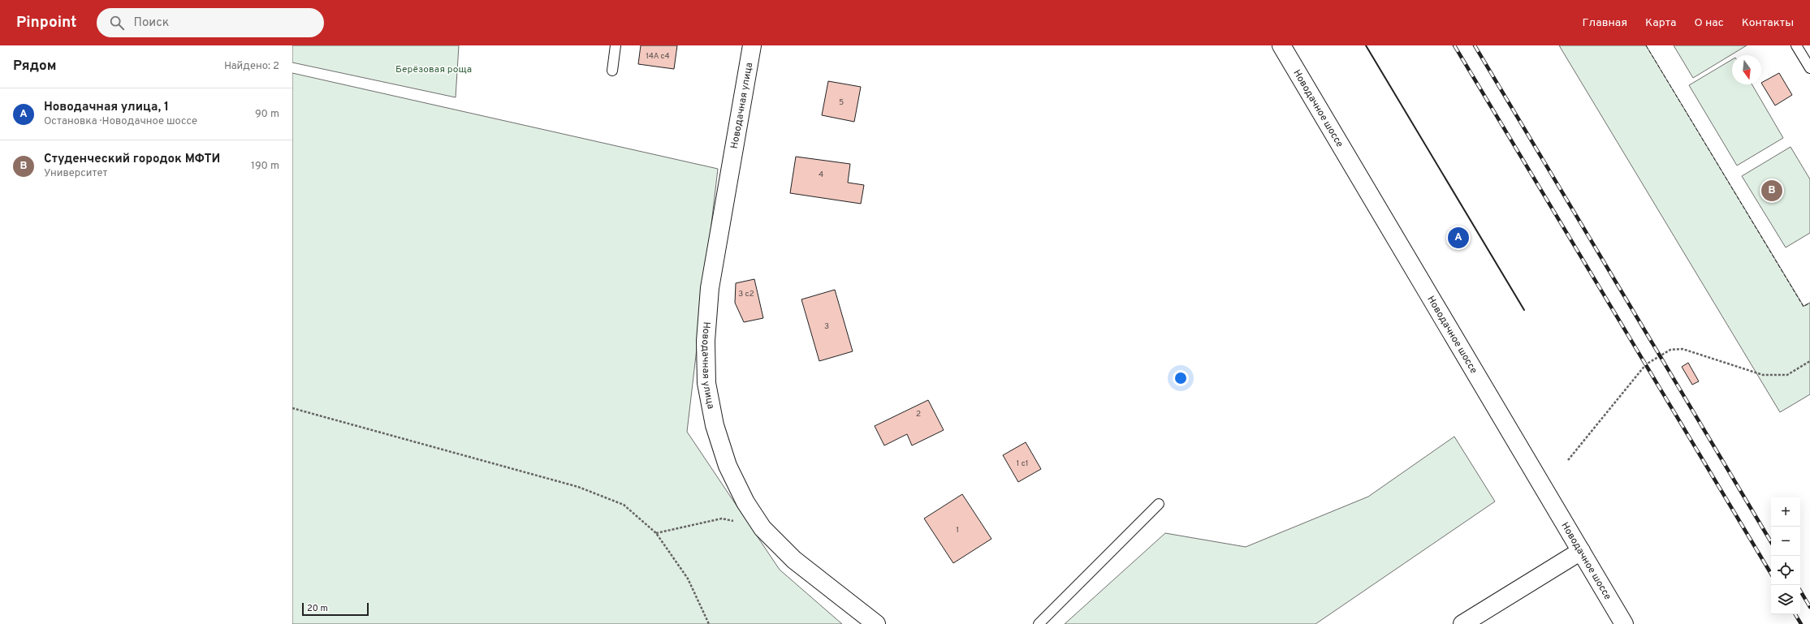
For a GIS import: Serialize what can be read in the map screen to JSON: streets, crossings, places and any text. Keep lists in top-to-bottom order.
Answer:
{
  "streets": {
    "street": ["Новодачная улица", "Новодачное шоссе"]
  },
  "parks": ["Берёзовая роща"],
  "house_numbers": [
    "14А с4",
    "5",
    "4",
    "3 с2",
    "3",
    "2",
    "1 с1",
    "1"
  ],
  "scale_bar": "20 m",
  "north": "bottom",
  "page": {
    "header": "Pinpoint",
    "search": "Поиск",
    "nav": [
      "Главная",
      "Карта",
      "О нас",
      "Контакты"
    ],
    "heading": ["Рядом", "Найдено: 2"],
    "list": [
      {
        "mark": "A",
        "name": "Новодачная улица, 1",
        "note": "Остановка · Новодачное шоссе",
        "value": "90 m"
      },
      {
        "mark": "B",
        "name": "Студенческий городок МФТИ",
        "note": "Университет",
        "value": "190 m"
      }
    ],
    "pins": ["B", "A"],
    "map_buttons": ["+", "−"],
    "scale": "20 m"
  }
}
